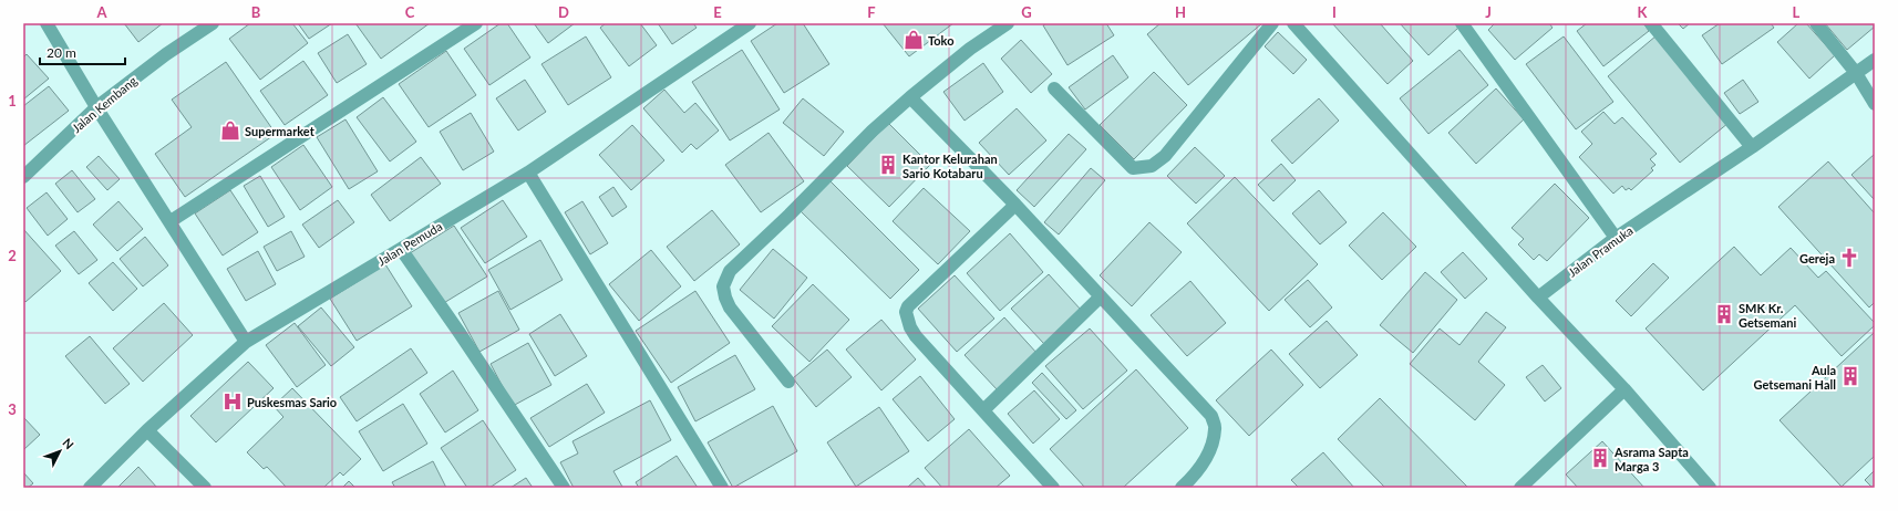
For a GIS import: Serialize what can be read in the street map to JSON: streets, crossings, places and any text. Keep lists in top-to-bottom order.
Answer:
{
  "streets": {
    "street": ["Jalan Kembang", "Jalan Pemuda", "Jalan Pramuka"]
  },
  "places": {
    "shop": ["Toko", "Supermarket"],
    "building": [
      "Kantor Kelurahan Sario Kotabaru",
      "SMK Kr. Getsemani",
      "Aula Getsemani Hall",
      "Asrama Sapta Marga 3"
    ],
    "church": ["Gereja"],
    "hospital": ["Puskesmas Sario"]
  },
  "scale_bar": "20 m",
  "north": "top right",
  "grid": {
    "columns": [
      "A",
      "B",
      "C",
      "D",
      "E",
      "F",
      "G",
      "H",
      "I",
      "J",
      "K",
      "L"
    ],
    "rows": ["1", "2", "3"]
  }
}
